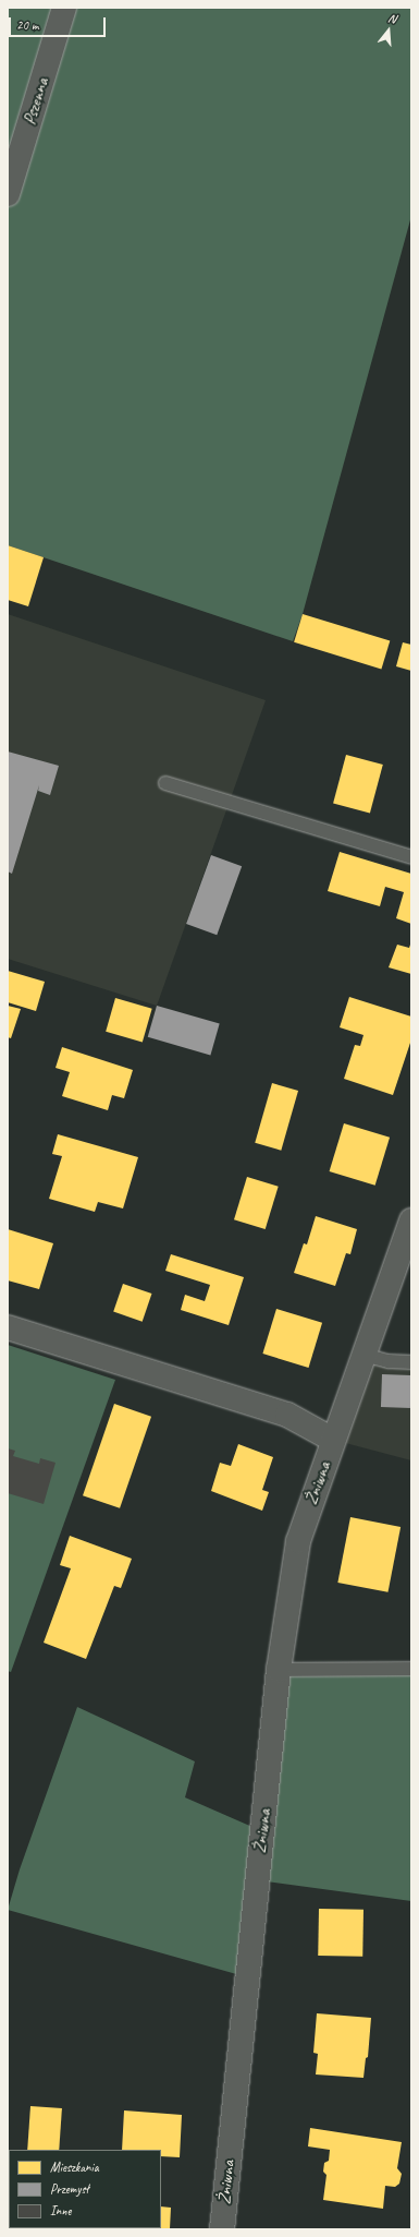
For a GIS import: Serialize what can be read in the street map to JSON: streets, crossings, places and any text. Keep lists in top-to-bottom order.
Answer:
{
  "streets": {
    "street": ["Pszenna", "Żniwna"]
  },
  "legend": ["Mieszkania", "Przemysł", "Inne"],
  "scale_bar": "20 m",
  "north": "top"
}
